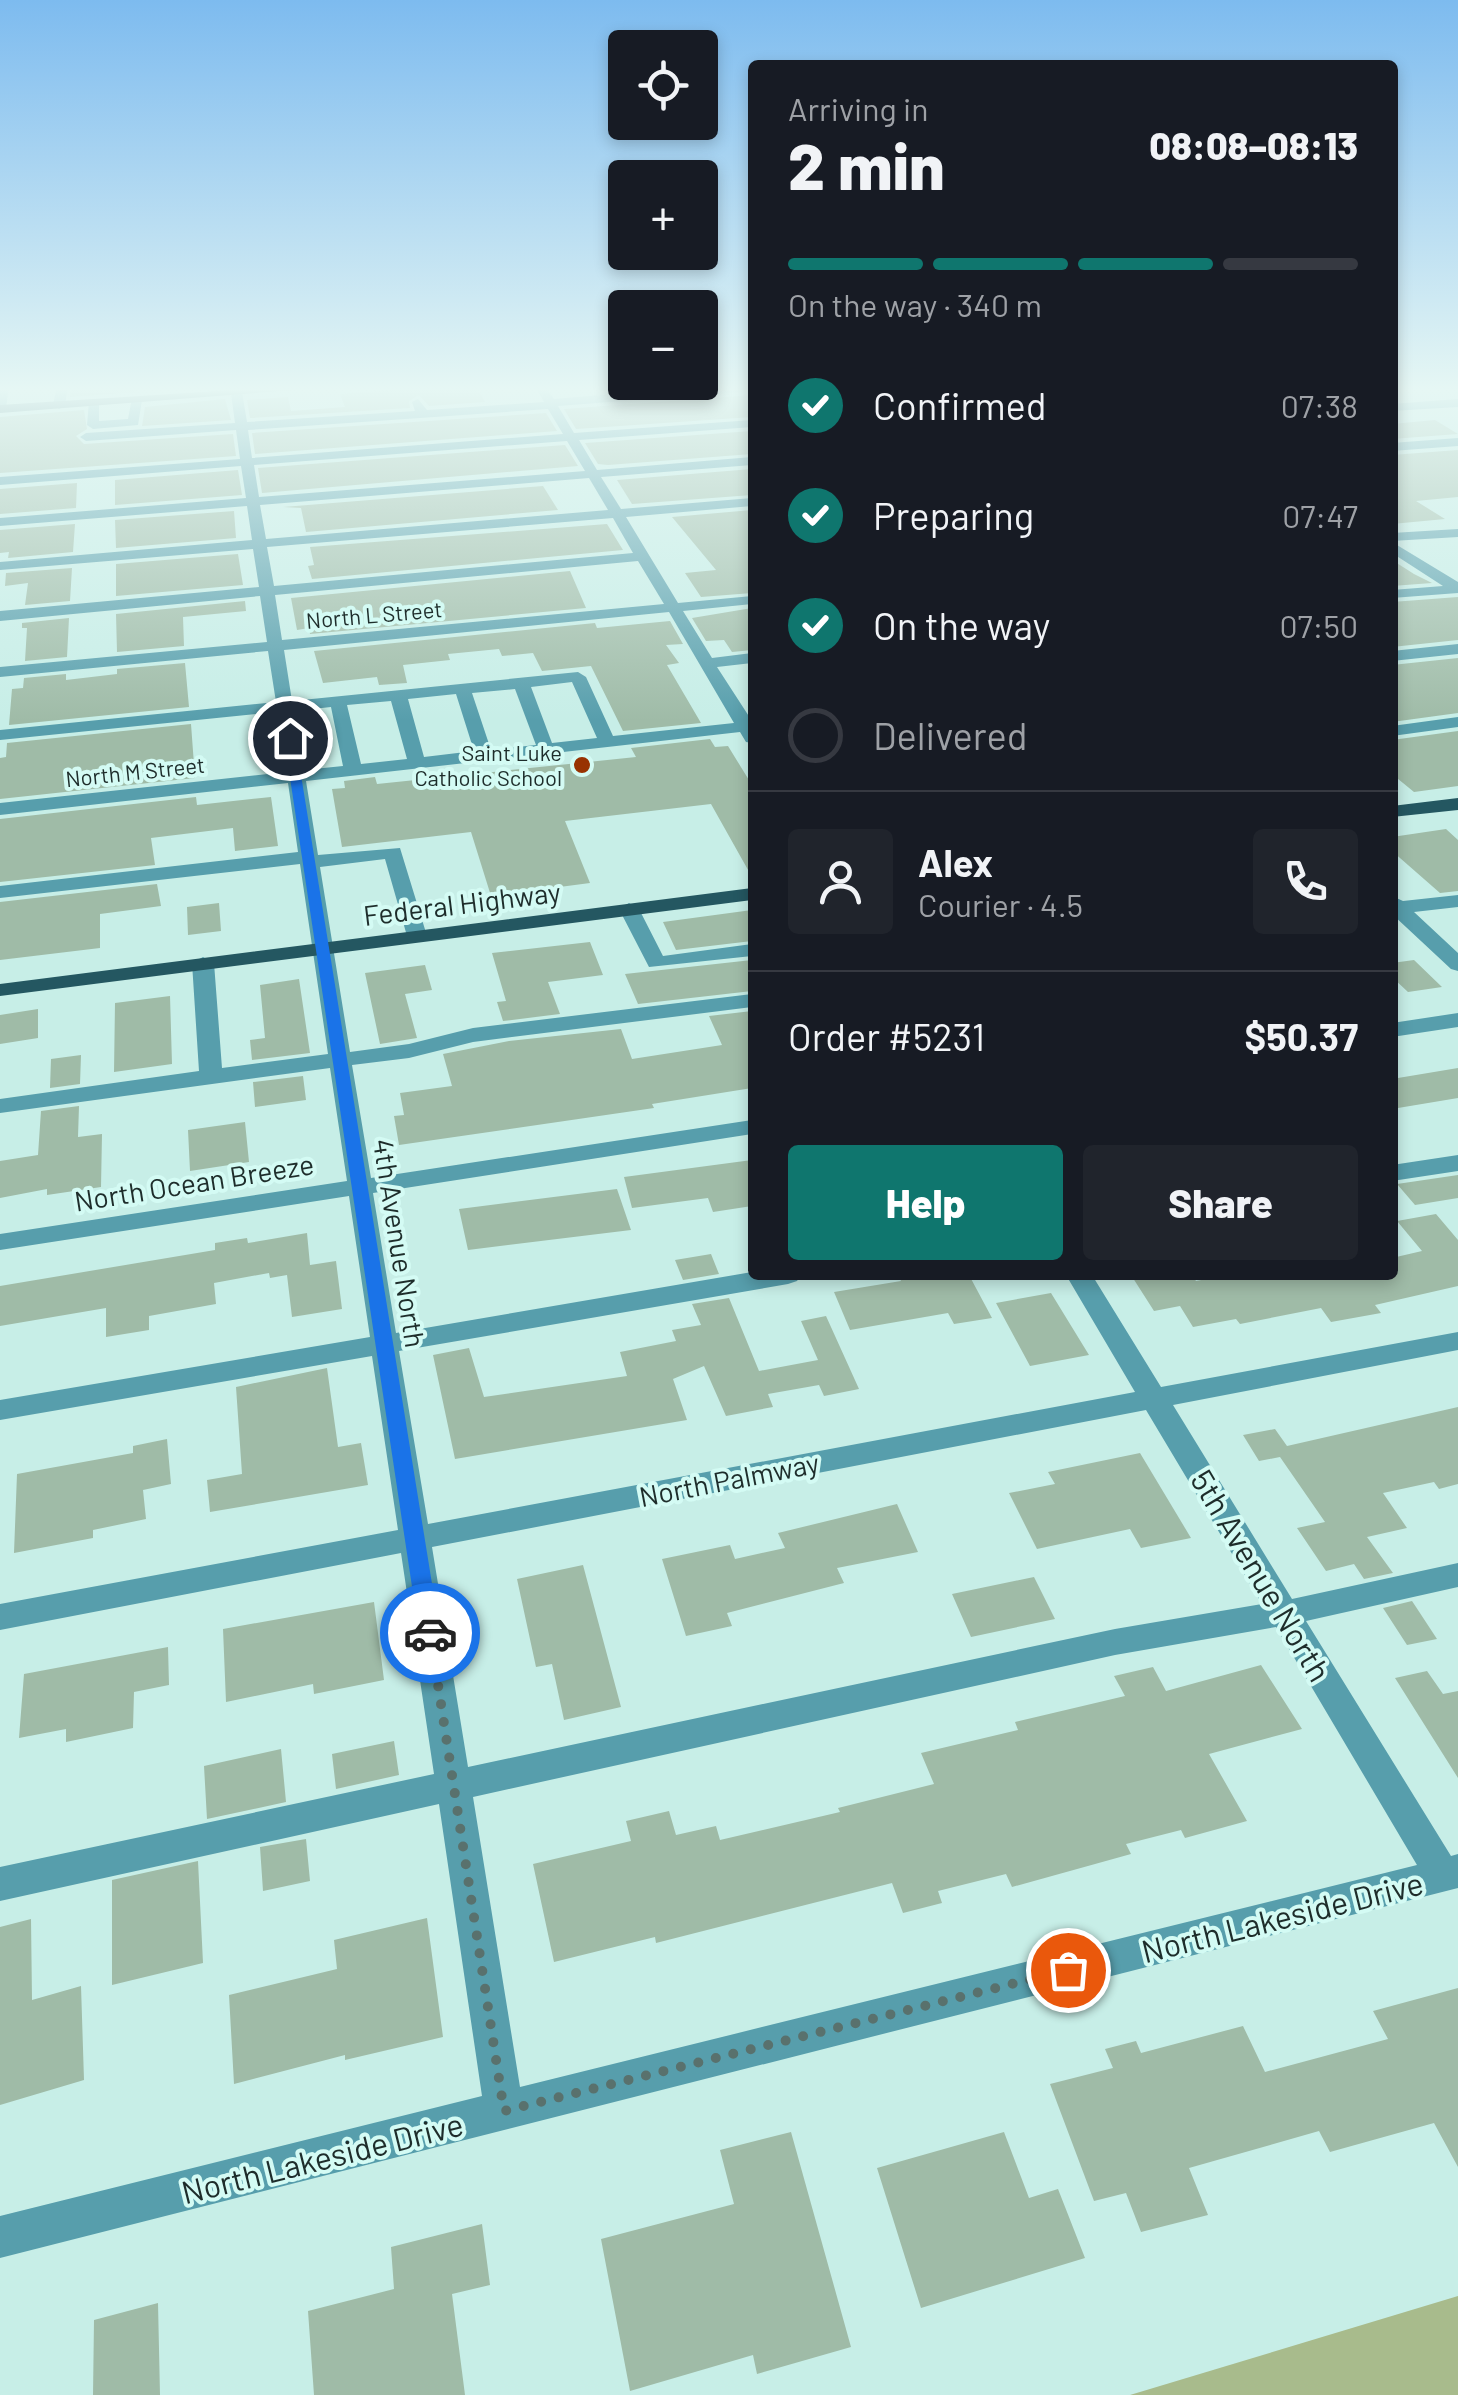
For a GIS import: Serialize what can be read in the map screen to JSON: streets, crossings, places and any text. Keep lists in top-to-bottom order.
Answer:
{
  "streets": {
    "main road": ["Federal Highway"],
    "street": [
      "North L Street",
      "North M Street",
      "North Ocean Breeze",
      "4th Avenue North",
      "North Palmway",
      "5th Avenue North",
      "North Lakeside Drive"
    ]
  },
  "crossings": [
    ["North L Street", "4th Avenue North"],
    ["North M Street", "4th Avenue North"],
    ["Federal Highway", "4th Avenue North"],
    ["North Ocean Breeze", "4th Avenue North"],
    ["4th Avenue North", "North Palmway"],
    ["4th Avenue North", "North Lakeside Drive"],
    ["North Palmway", "5th Avenue North"],
    ["5th Avenue North", "North Lakeside Drive"]
  ],
  "places": ["Saint Luke Catholic School"],
  "page": {
    "map_buttons": ["+", "−"],
    "heading": ["2 min", "Arriving in", "08:08–08:13"],
    "panel": [
      "Alex",
      "Courier · 4.5",
      "Order #5231",
      "$50.37"
    ],
    "bar": "On the way · 340 m",
    "list": [
      ["Confirmed", "07:38"],
      ["Preparing", "07:47"],
      ["On the way", "07:50"],
      "Delivered"
    ],
    "buttons": ["Help", "Share"]
  }
}
